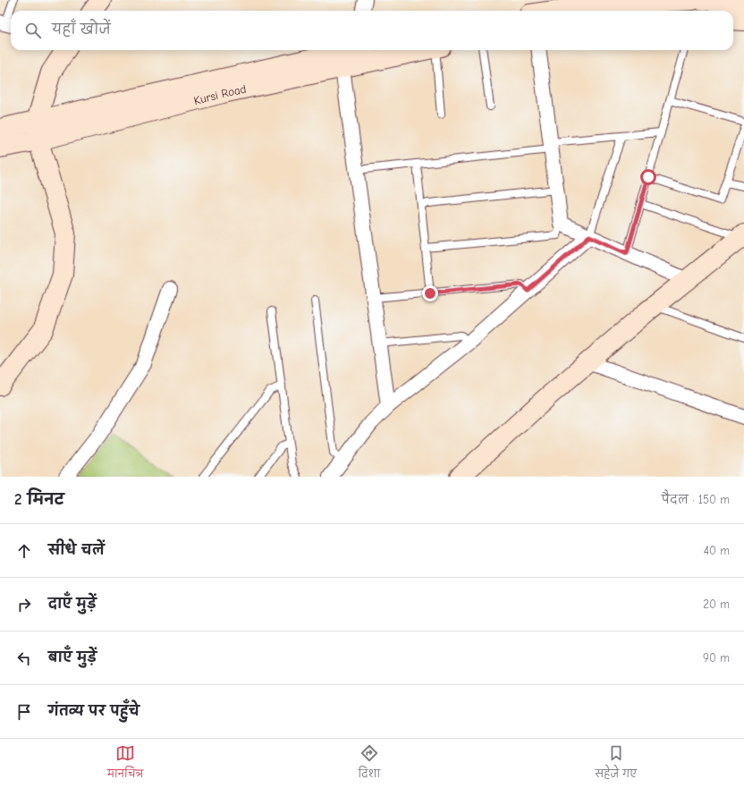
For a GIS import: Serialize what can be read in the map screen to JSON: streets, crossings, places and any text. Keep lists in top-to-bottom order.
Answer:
{
  "streets": {
    "main road": ["Kursi Road"]
  },
  "page": {
    "search": "यहाँ खोजें",
    "heading": ["2 मिनट", "पैदल · 150 m"],
    "list": [
      ["सीधे चलें", "40 m"],
      ["दाएँ मुड़ें", "20 m"],
      ["बाएँ मुड़ें", "90 m"],
      "गंतव्य पर पहुँचे"
    ],
    "nav": ["मानचित्र", "दिशा", "सहेजे गए"]
  }
}
